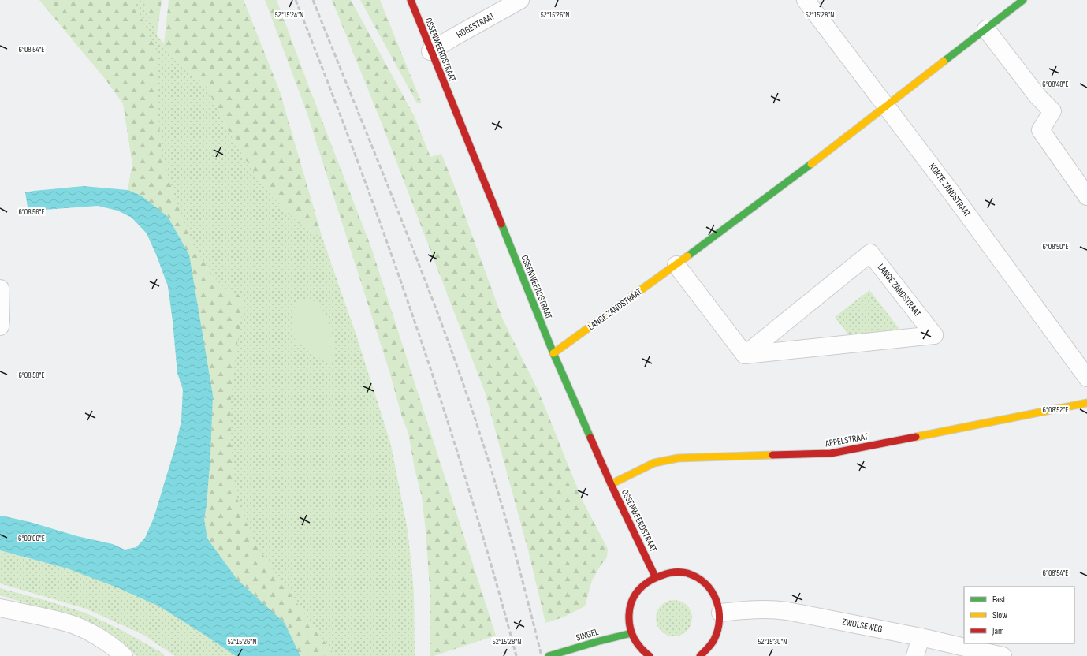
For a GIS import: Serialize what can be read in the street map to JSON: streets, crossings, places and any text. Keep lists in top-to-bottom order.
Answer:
{
  "streets": {
    "street": [
      "HOGESTRAAT",
      "OSSENWEERDSTRAAT",
      "KORTE ZANDSTRAAT",
      "LANGE ZANDSTRAAT",
      "APPELSTRAAT",
      "ZWOLSEWEG",
      "SINGEL"
    ]
  },
  "crossings": [
    ["HOGESTRAAT", "OSSENWEERDSTRAAT"],
    ["OSSENWEERDSTRAAT", "LANGE ZANDSTRAAT"],
    ["OSSENWEERDSTRAAT", "APPELSTRAAT"],
    ["KORTE ZANDSTRAAT", "LANGE ZANDSTRAAT"]
  ],
  "legend": ["Fast", "Slow", "Jam"],
  "coordinates": [
    "52°15'24\"N",
    "52°15'26\"N",
    "52°15'28\"N",
    "6°08'54\"E",
    "6°08'48\"E",
    "6°08'56\"E",
    "6°08'50\"E",
    "6°08'58\"E",
    "6°08'52\"E",
    "6°09'00\"E",
    "52°15'30\"N"
  ]
}
